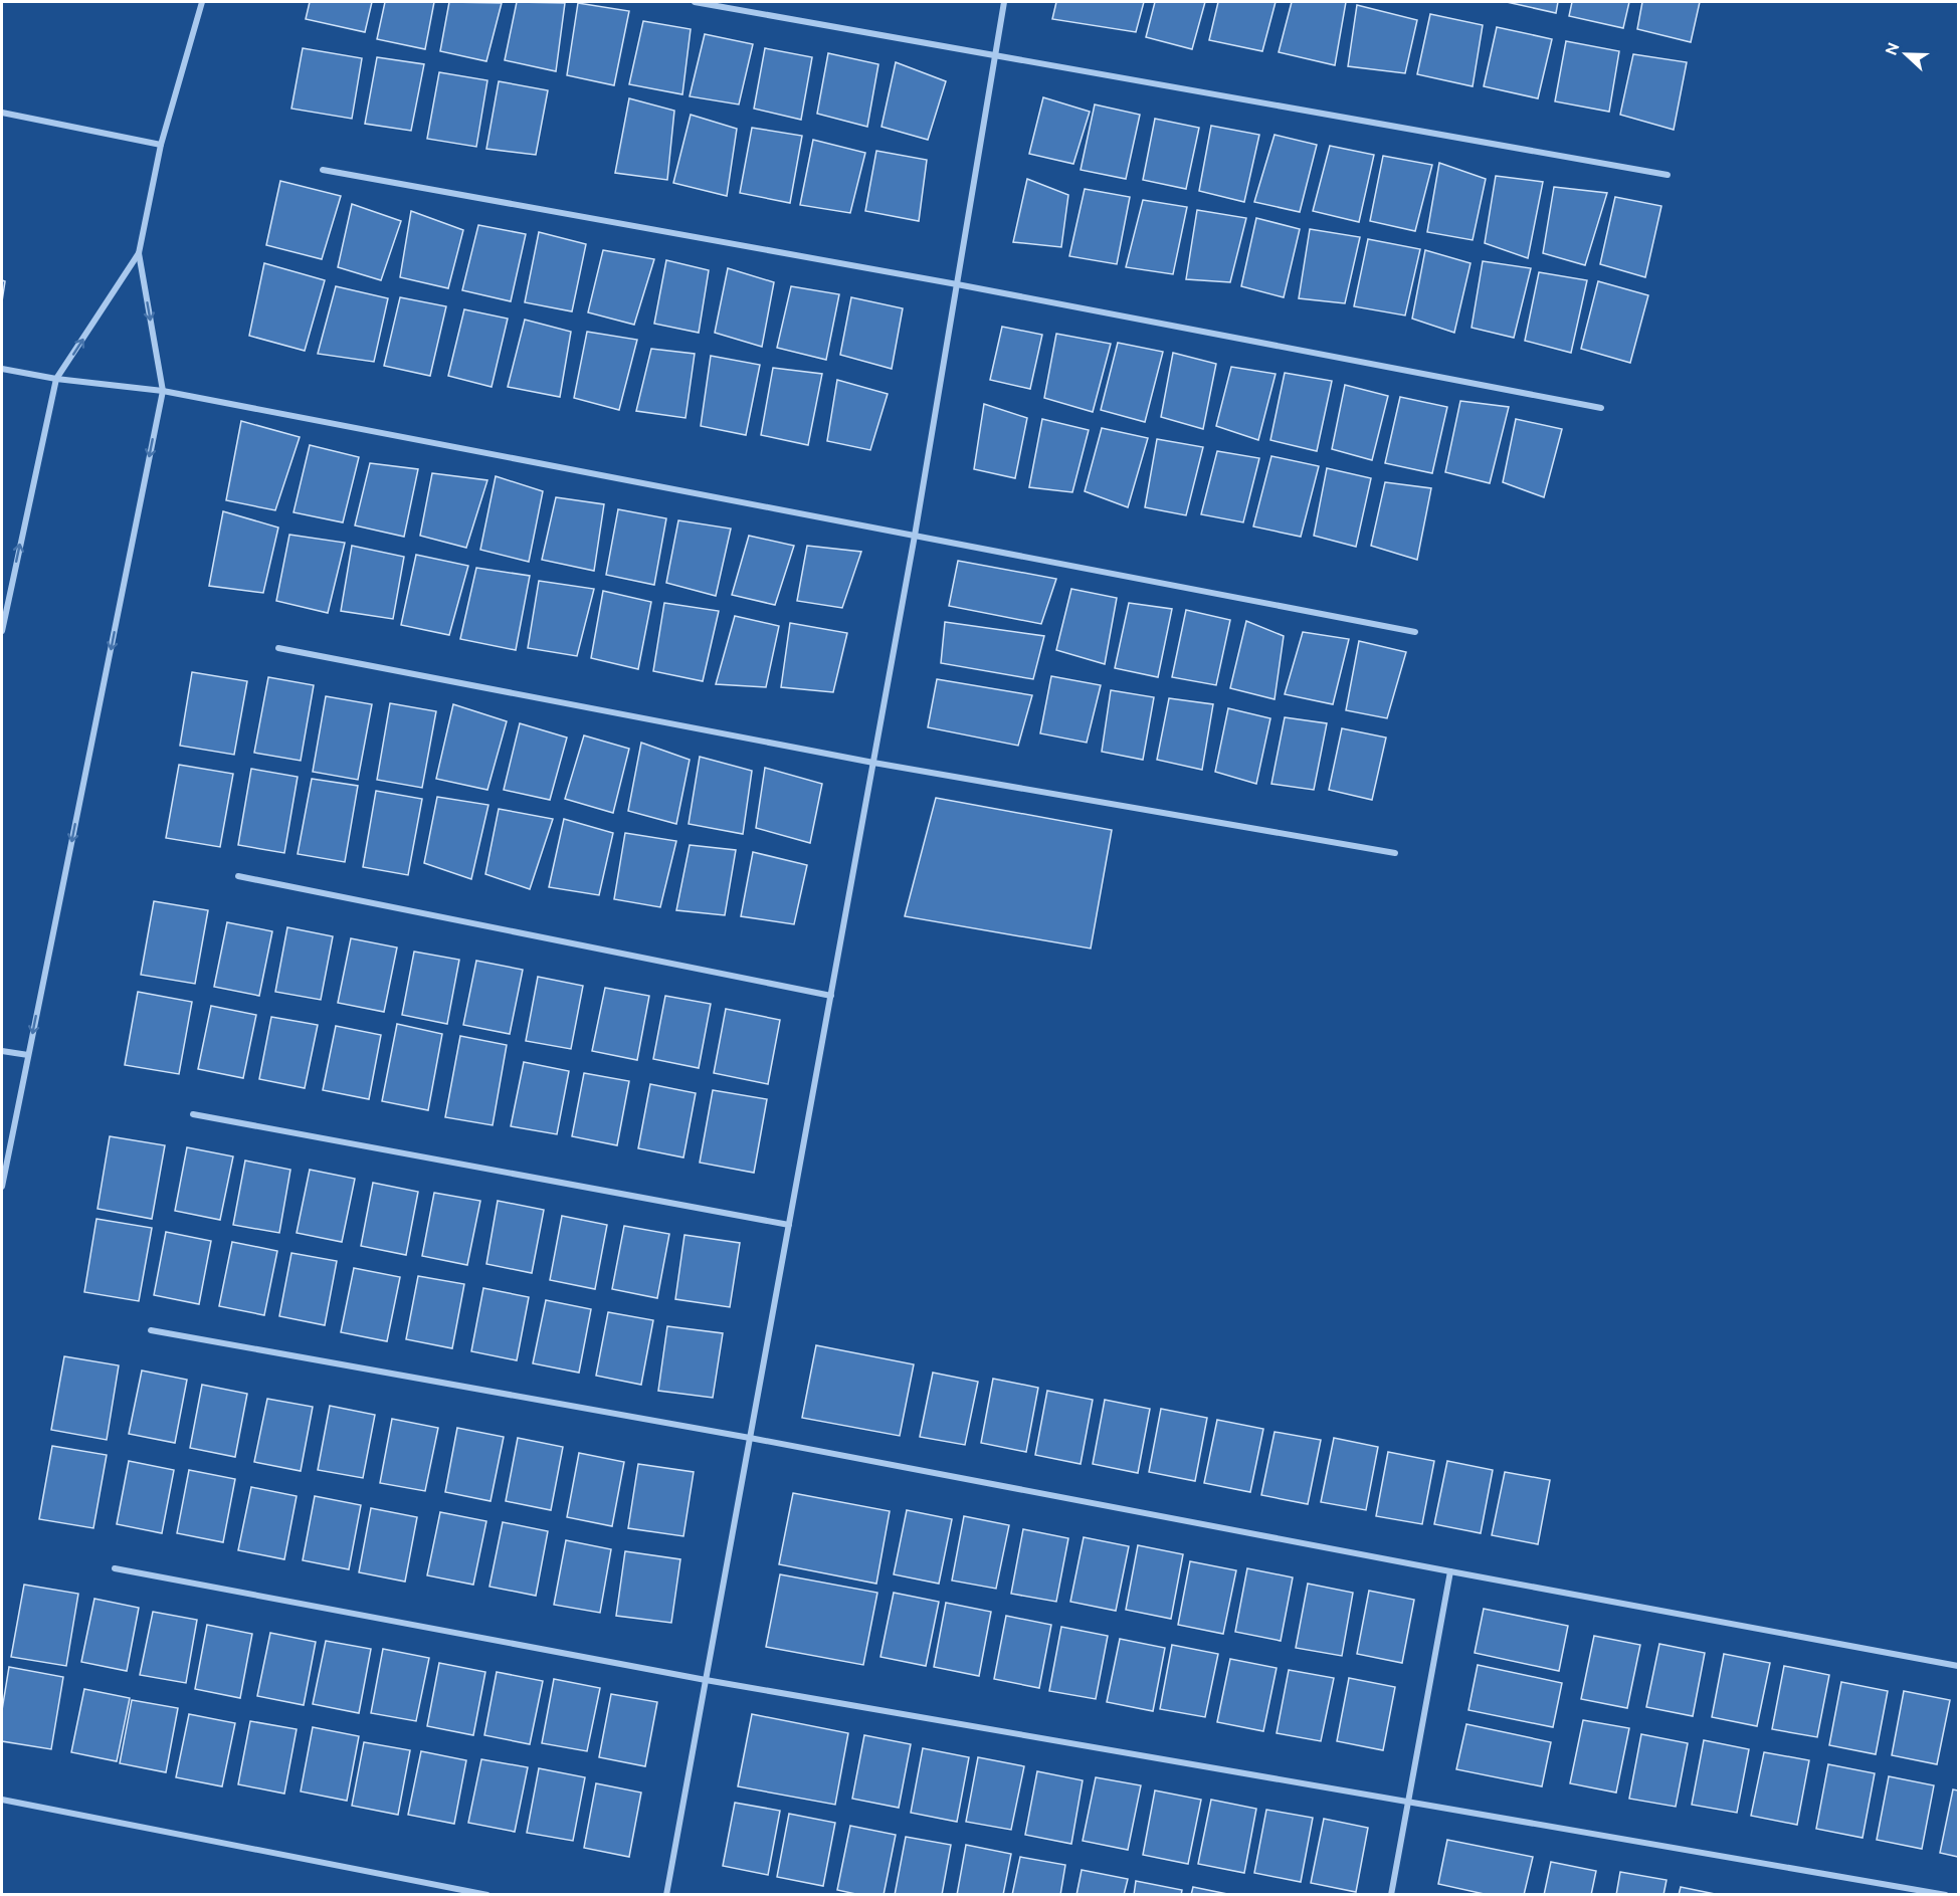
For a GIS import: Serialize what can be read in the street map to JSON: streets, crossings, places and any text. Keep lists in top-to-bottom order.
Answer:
{
  "north": "left"
}
